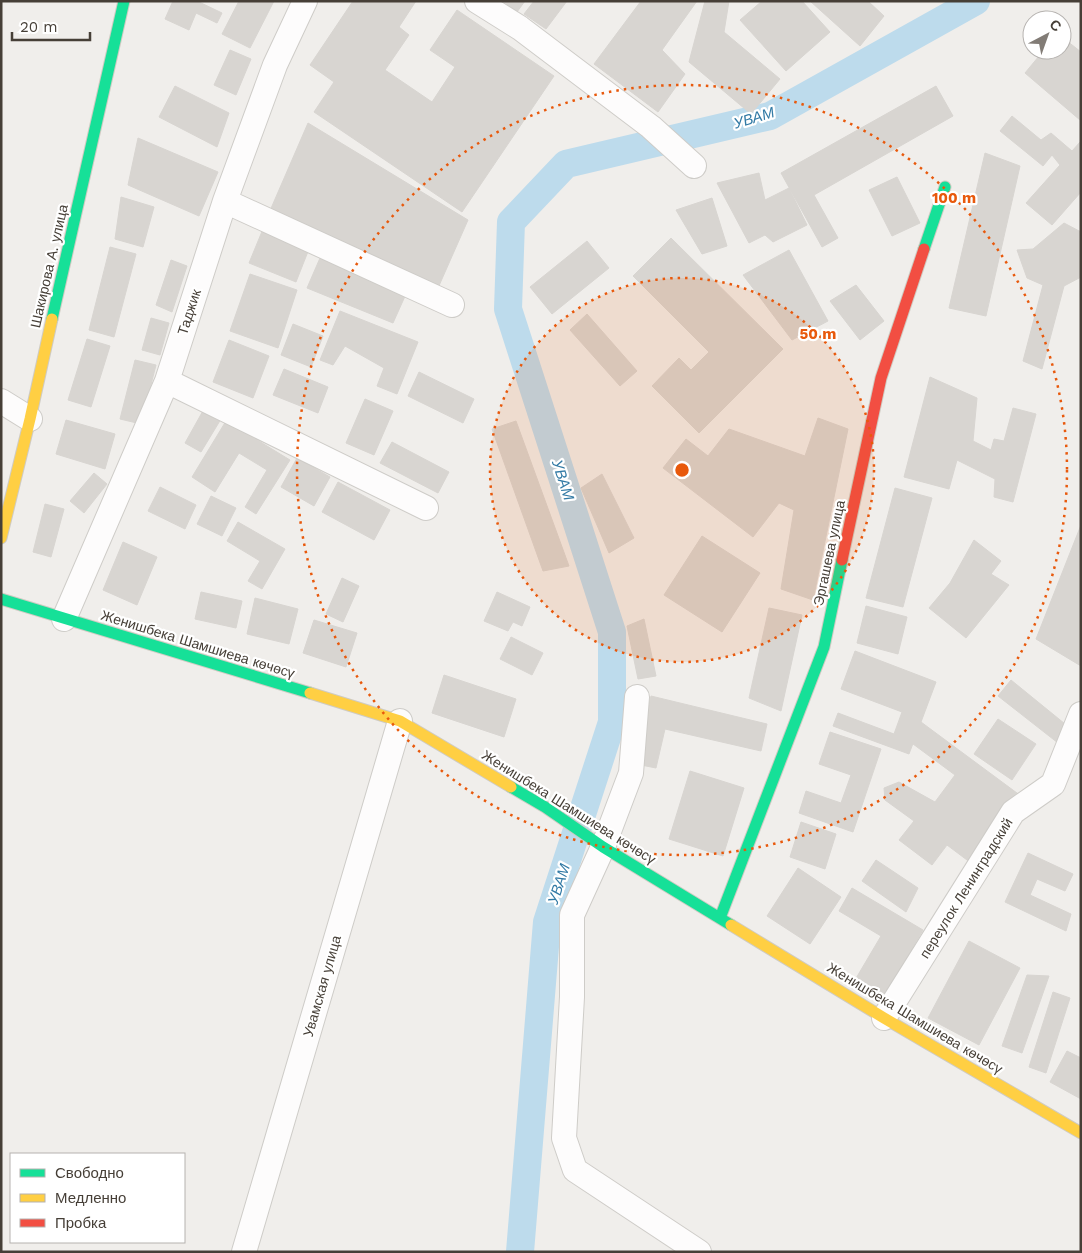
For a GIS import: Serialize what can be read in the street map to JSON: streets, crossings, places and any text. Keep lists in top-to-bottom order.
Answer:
{
  "streets": {
    "street": [
      "Шакирова А. улица",
      "Таджик",
      "Эргашева улица",
      "Женишбека Шамшиева көчөсү",
      "переулок Ленинградский",
      "Увамская улица"
    ]
  },
  "crossings": [
    ["Таджик", "Женишбека Шамшиева көчөсү"],
    ["Эргашева улица", "Женишбека Шамшиева көчөсү"],
    ["Женишбека Шамшиева көчөсү", "переулок Ленинградский"],
    ["Женишбека Шамшиева көчөсү", "Увамская улица"]
  ],
  "water": ["УВАМ"],
  "legend": ["Свободно", "Медленно", "Пробка"],
  "scale_bar": "20 m",
  "north": "top right",
  "rings": ["100 m", "50 m"]
}
